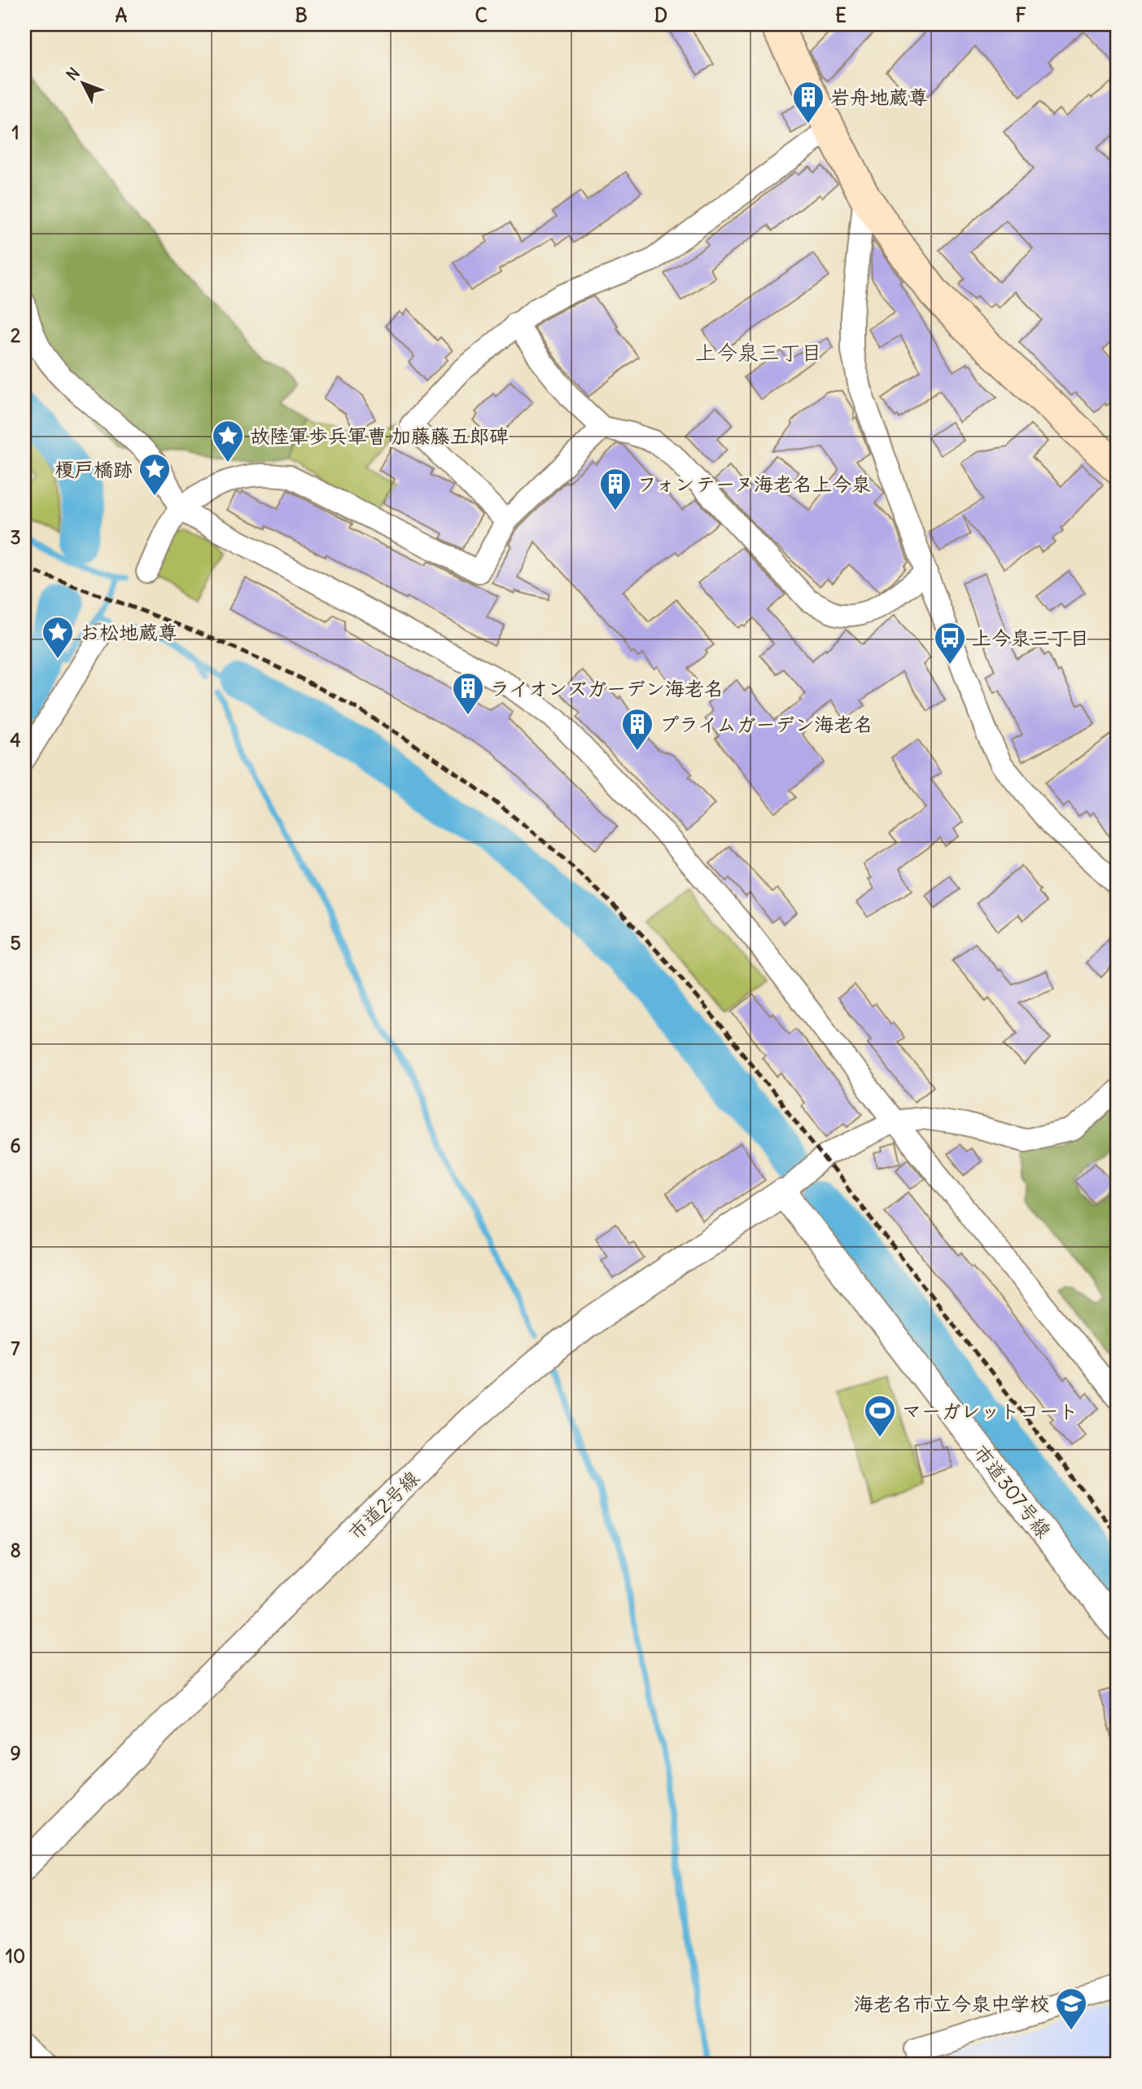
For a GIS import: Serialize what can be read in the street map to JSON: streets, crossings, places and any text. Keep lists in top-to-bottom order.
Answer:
{
  "streets": {
    "street": ["市道307号線", "市道2号線"]
  },
  "crossings": [
    ["市道307号線", "市道2号線"]
  ],
  "districts": ["上今泉三丁目"],
  "places": {
    "building": [
      "岩舟地蔵尊",
      "フォンテーヌ海老名上今泉",
      "ライオンズガーデン海老名",
      "プライムガーデン海老名"
    ],
    "place": ["故陸軍歩兵軍曹 加藤藤五郎碑", "榎戸橋跡", "お松地蔵尊"],
    "bus stop": ["上今泉三丁目"],
    "sports": ["マーガレットコート"],
    "school or university": ["海老名市立今泉中学校"]
  },
  "north": "top left",
  "grid": {
    "columns": [
      "A",
      "B",
      "C",
      "D",
      "E",
      "F"
    ],
    "rows": [
      "1",
      "2",
      "3",
      "4",
      "5",
      "6",
      "7",
      "8",
      "9",
      "10"
    ]
  }
}
